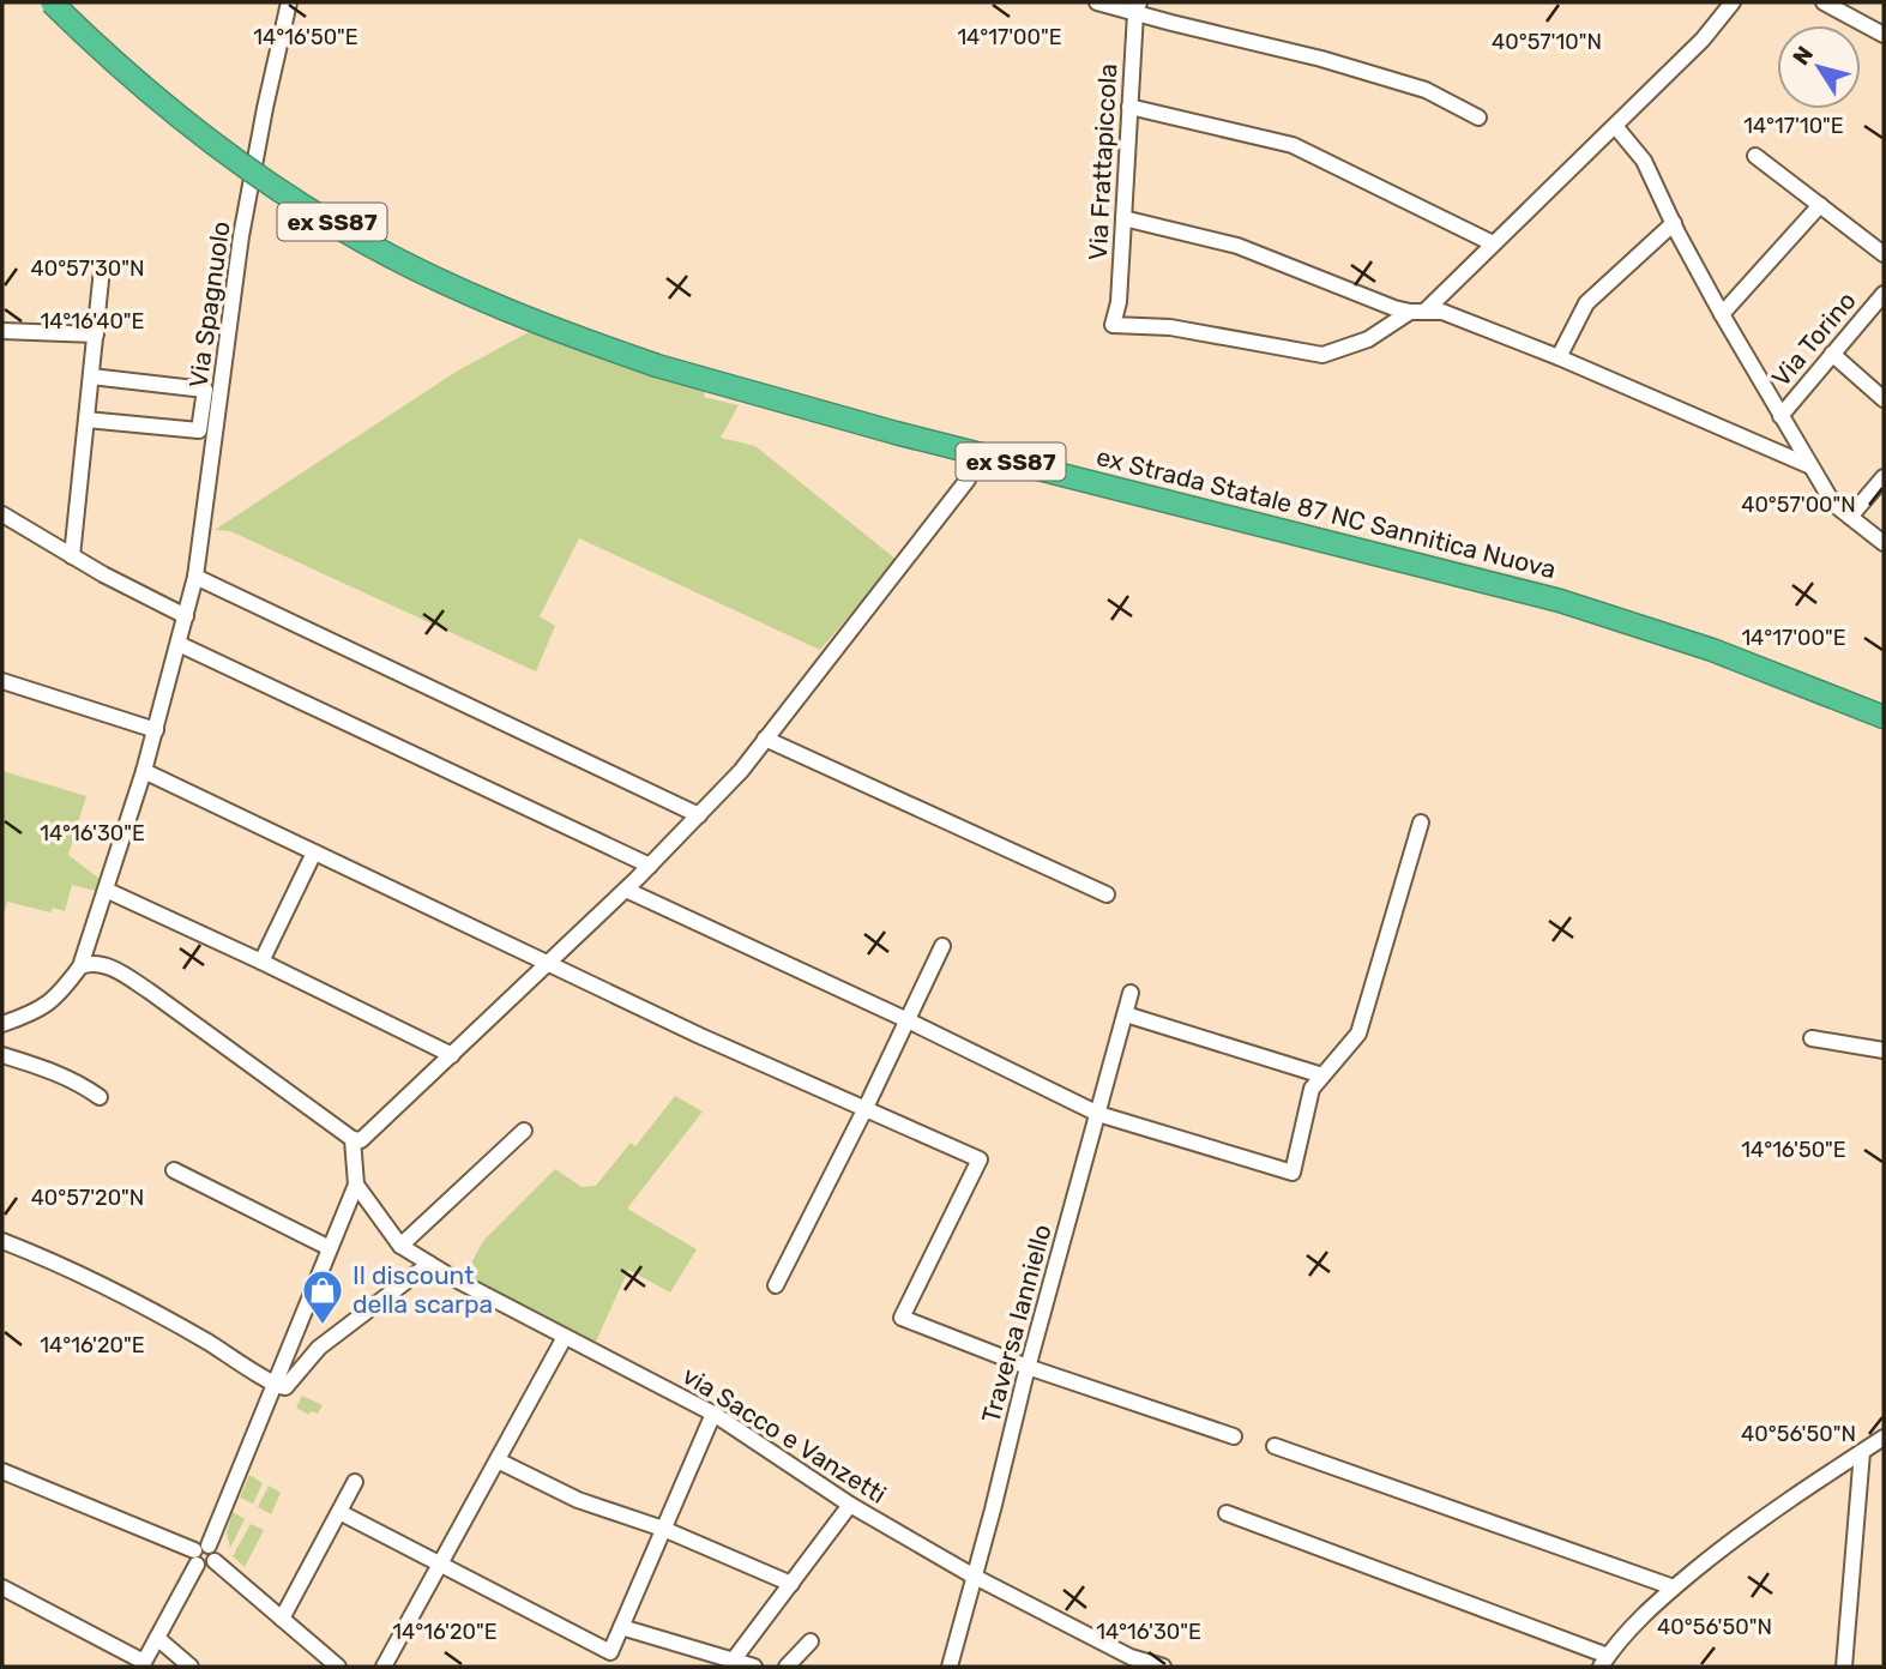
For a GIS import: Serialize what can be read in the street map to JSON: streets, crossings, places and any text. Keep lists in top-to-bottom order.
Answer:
{
  "streets": {
    "highway": ["ex SS87", "ex Strada Statale 87 NC Sannitica Nuova"],
    "street": [
      "Via Frattapiccola",
      "Via Spagnuolo",
      "Via Torino",
      "Traversa Ianniello",
      "via Sacco e Vanzetti"
    ]
  },
  "crossings": [
    ["Traversa Ianniello", "via Sacco e Vanzetti"]
  ],
  "places": {
    "shop": ["Il discount della scarpa"]
  },
  "north": "top left",
  "coordinates": [
    "14°16'50\"E",
    "14°17'00\"E",
    "40°57'10\"N",
    "14°17'10\"E",
    "40°57'30\"N",
    "14°16'40\"E",
    "40°57'00\"N",
    "14°16'30\"E",
    "40°57'20\"N",
    "14°16'20\"E",
    "40°56'50\"N"
  ]
}
